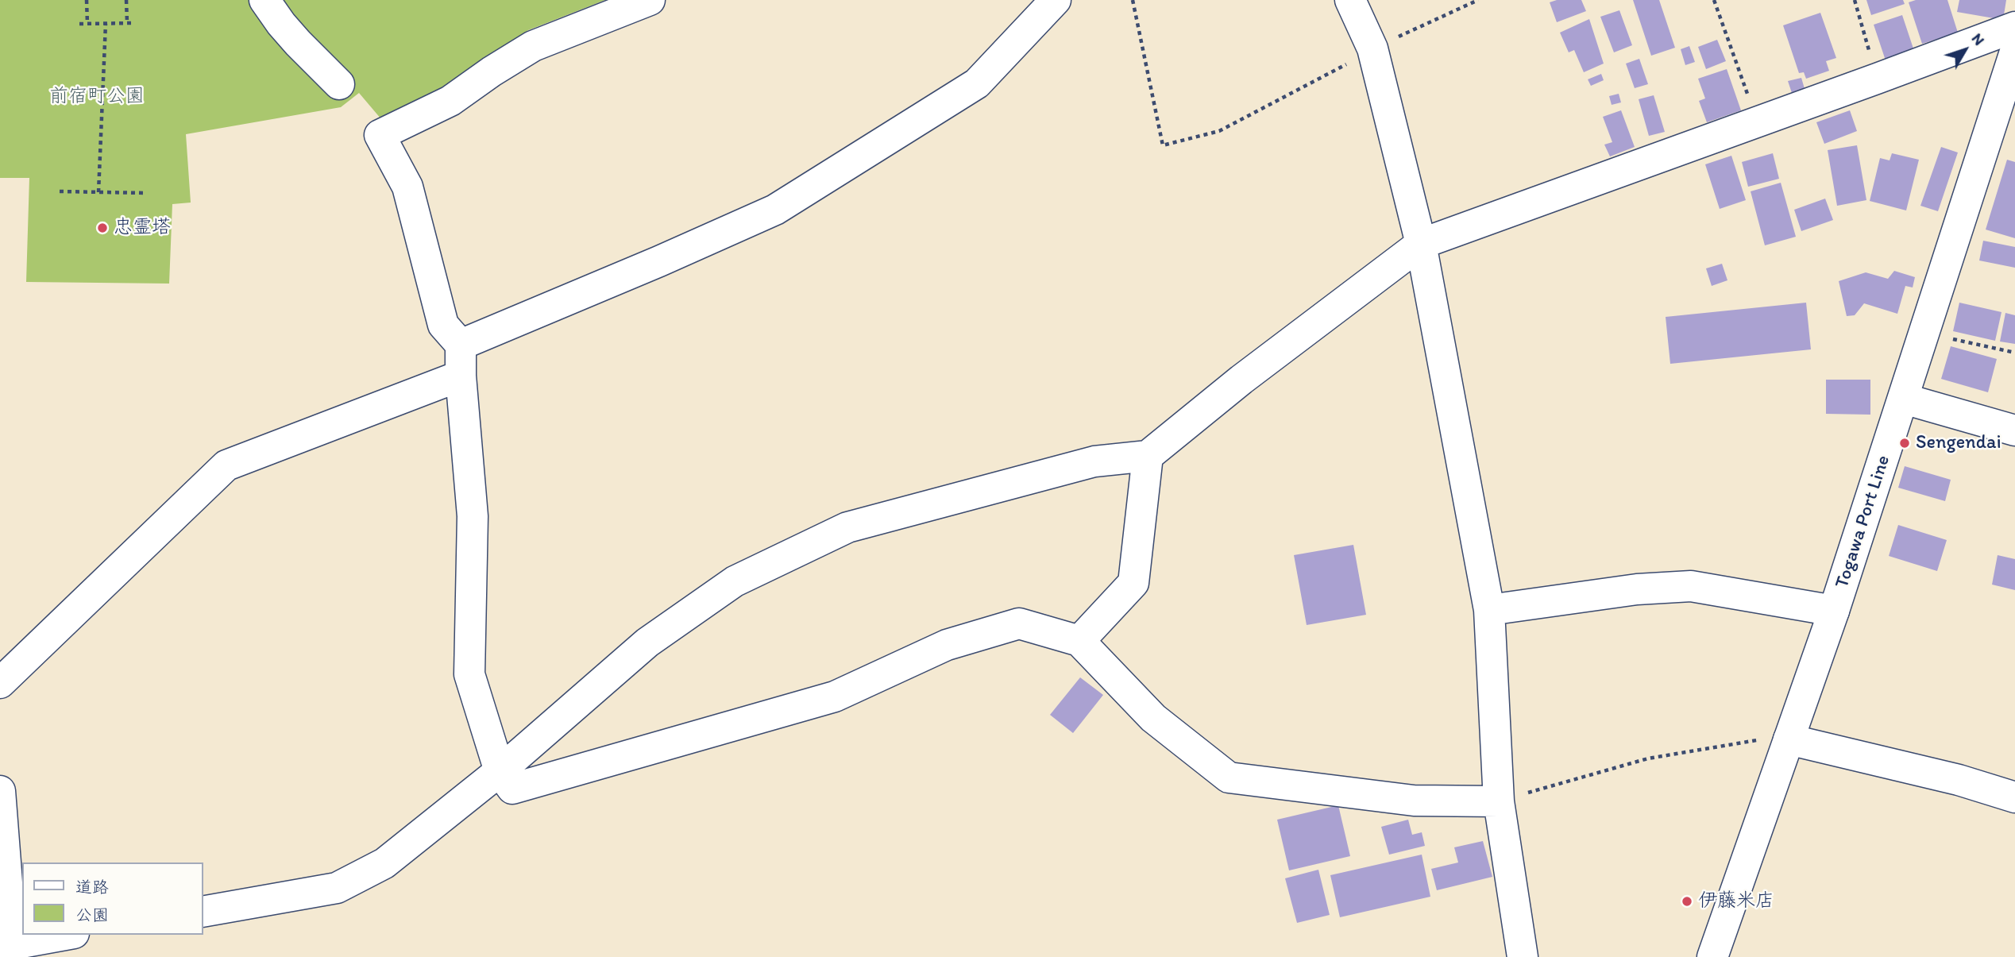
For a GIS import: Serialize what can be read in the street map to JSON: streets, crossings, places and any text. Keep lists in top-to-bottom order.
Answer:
{
  "streets": {
    "street": ["Togawa Port Line"]
  },
  "parks": ["前宿町公園"],
  "places": ["忠霊塔", "Sengendai", "伊藤米店"],
  "legend": ["道路", "公園"],
  "north": "top right"
}
